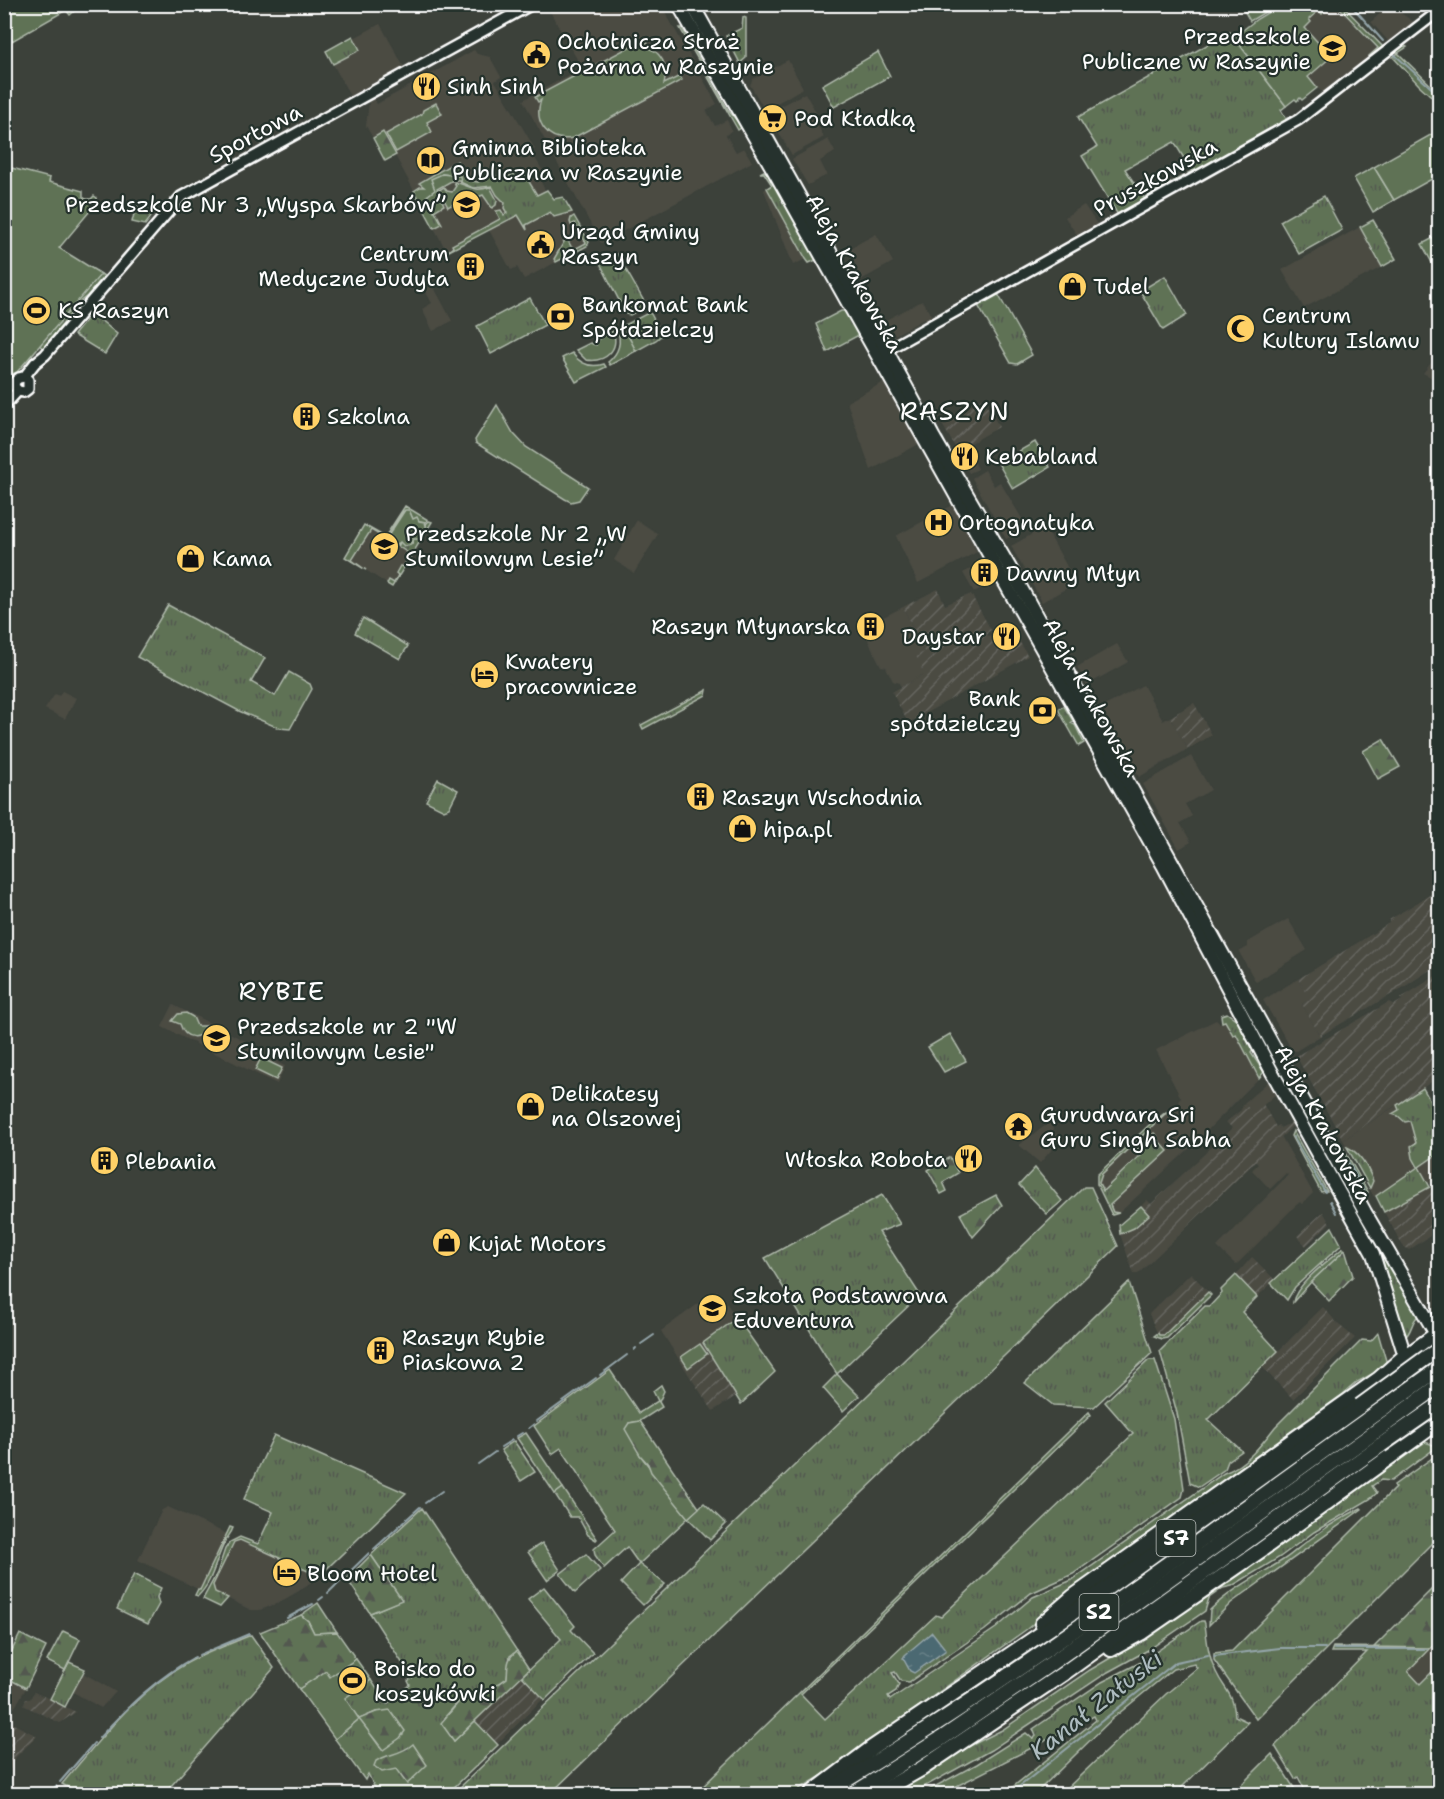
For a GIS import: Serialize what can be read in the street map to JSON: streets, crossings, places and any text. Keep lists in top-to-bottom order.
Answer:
{
  "streets": {
    "highway": ["S7", "S2"],
    "main road": ["Aleja Krakowska"],
    "street": ["Sportowa", "Pruszkowska"]
  },
  "crossings": [
    ["Pruszkowska", "Aleja Krakowska"]
  ],
  "districts": ["RASZYN", "RYBIE"],
  "water": ["Kanał Załuski"],
  "places": {
    "school or university": [
      "Przedszkole Publiczne w Raszynie",
      "Przedszkole Nr 3 „Wyspa Skarbów”",
      "Przedszkole Nr 2 „W Stumilowym Lesie”",
      "Przedszkole nr 2 \"W Stumilowym Lesie\"",
      "Szkoła Podstawowa Eduventura"
    ],
    "public building": ["Ochotnicza Straż Pożarna w Raszynie", "Urząd Gminy Raszyn"],
    "restaurant": [
      "Sinh Sinh",
      "Kebabland",
      "Daystar",
      "Włoska Robota"
    ],
    "supermarket": ["Pod Kładką"],
    "library": ["Gminna Biblioteka Publiczna w Raszynie"],
    "building": [
      "Centrum Medyczne Judyta",
      "Szkolna",
      "Dawny Młyn",
      "Raszyn Młynarska",
      "Raszyn Wschodnia",
      "Plebania",
      "Raszyn Rybie Piaskowa 2"
    ],
    "shop": [
      "Tudel",
      "Kama",
      "hipa.pl",
      "Delikatesy na Olszowej",
      "Kujat Motors"
    ],
    "sports": ["KS Raszyn", "Boisko do koszykówki"],
    "bank": ["Bankomat Bank Spółdzielczy", "Bank spółdzielczy"],
    "mosque": ["Centrum Kultury Islamu"],
    "hospital": ["Ortognatyka"],
    "hotel": ["Kwatery pracownicze", "Bloom Hotel"],
    "temple": ["Gurudwara Sri Guru Singh Sabha"]
  }
}
